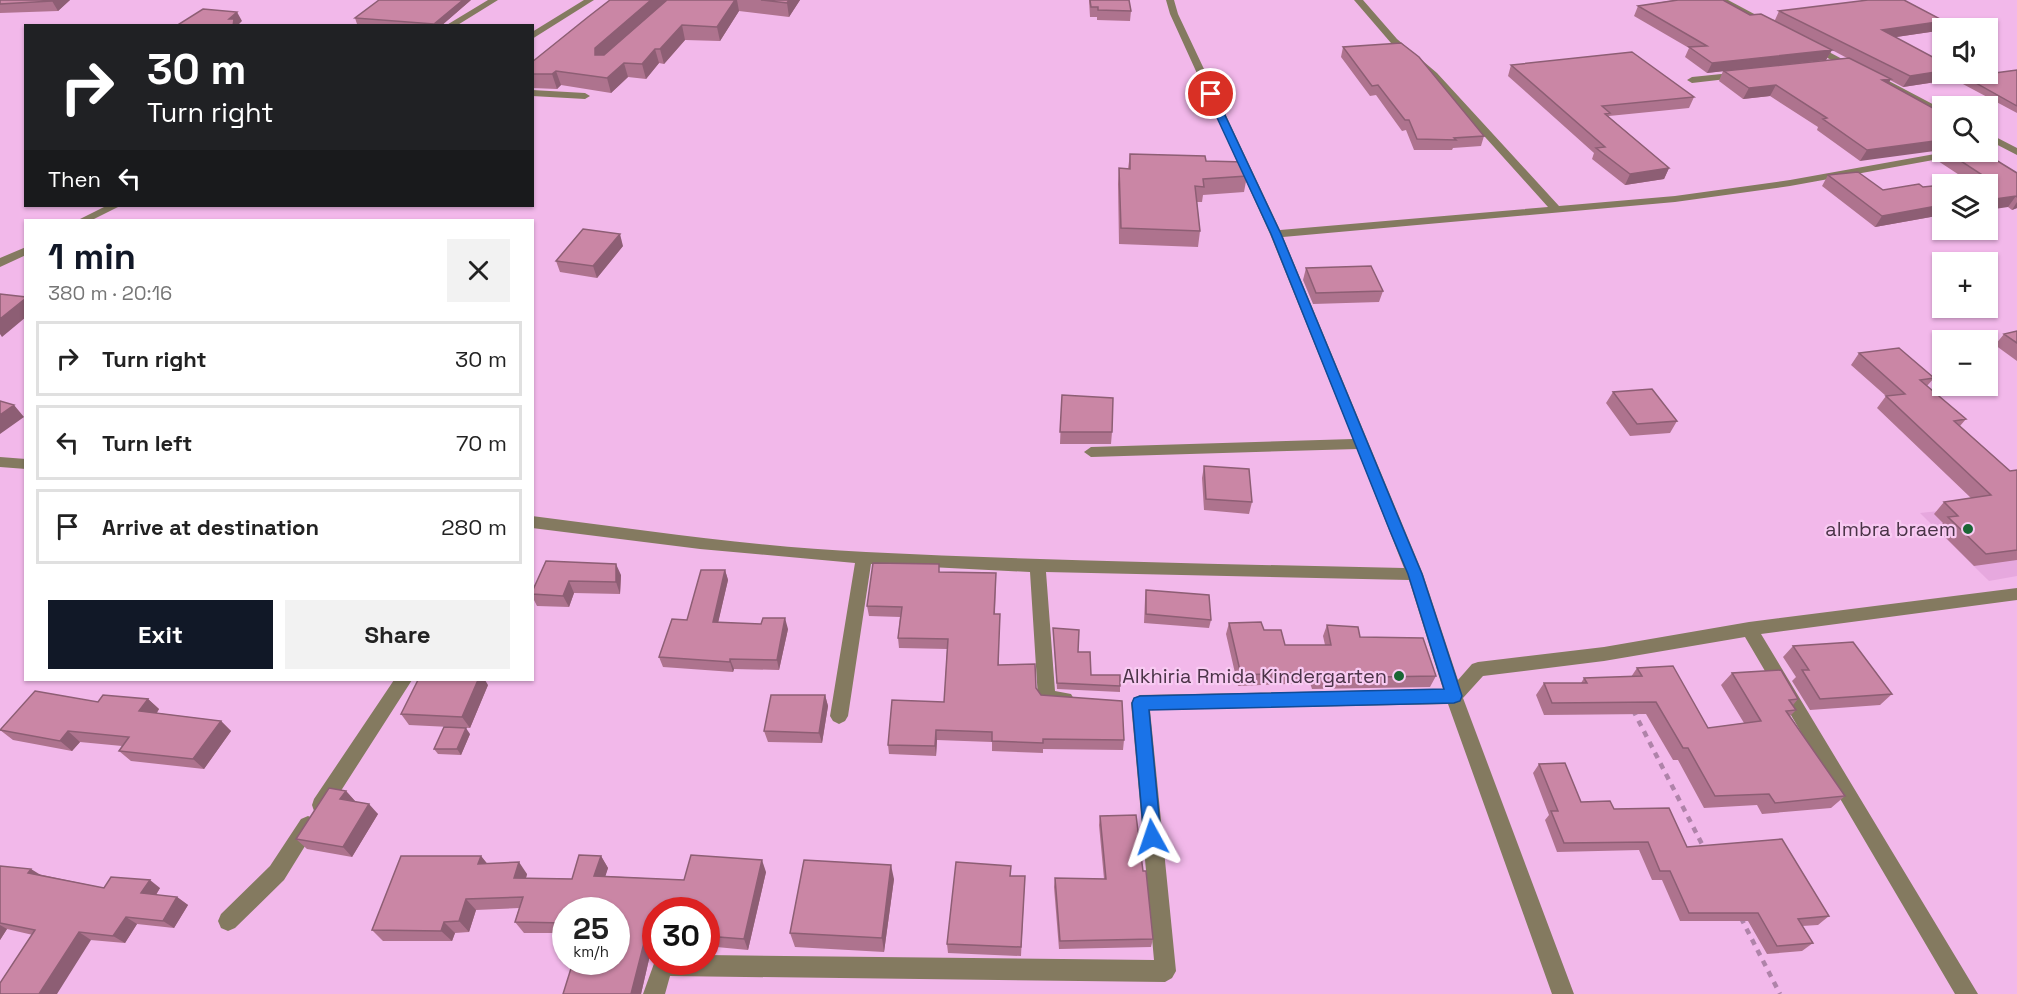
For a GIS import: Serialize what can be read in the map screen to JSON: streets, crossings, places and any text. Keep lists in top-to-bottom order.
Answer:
{
  "places": ["almbra braem", "Alkhiria Rmida Kindergarten"],
  "page": {
    "map_buttons": ["+", "−"],
    "turn": ["30 m", "Turn right"],
    "then": "Then",
    "heading": ["1 min", "380 m · 20:16"],
    "list": [
      {
        "name": "Turn right",
        "value": "30 m"
      },
      {
        "name": "Turn left",
        "value": "70 m"
      },
      {
        "name": "Arrive at destination",
        "value": "280 m"
      }
    ],
    "buttons": ["Exit", "Share"],
    "speed": "25 km/h",
    "limit": "30"
  }
}
